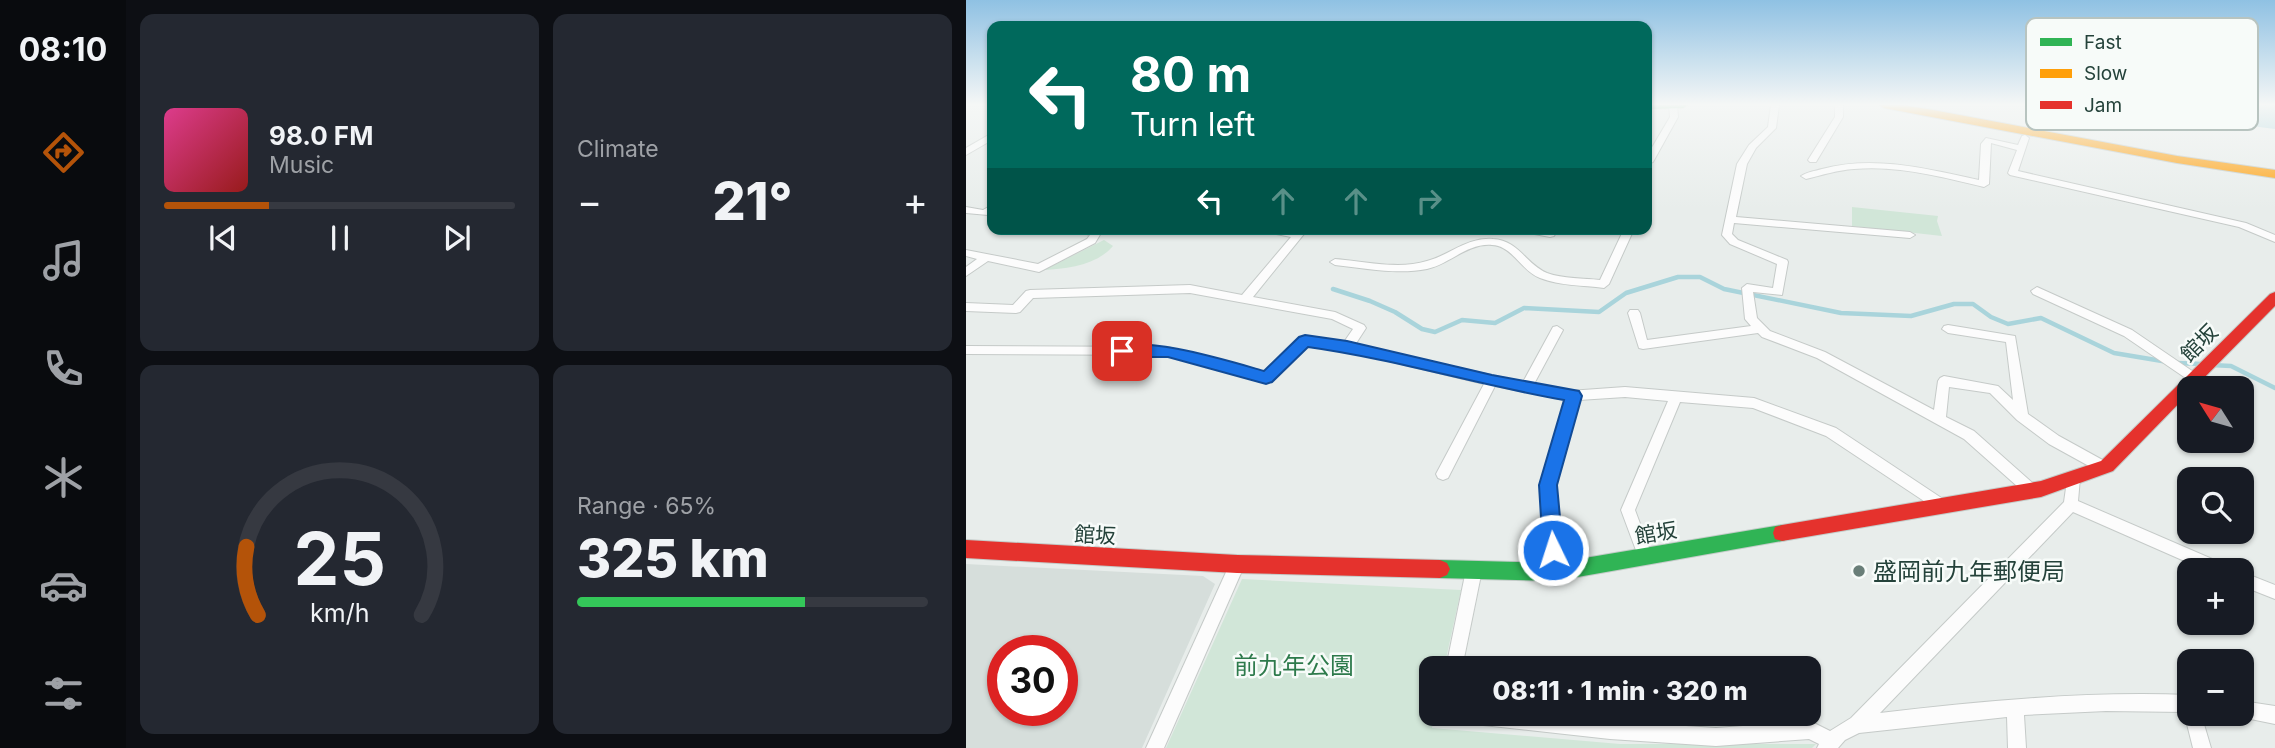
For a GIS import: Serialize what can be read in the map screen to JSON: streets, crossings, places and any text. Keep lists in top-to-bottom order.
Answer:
{
  "streets": {
    "main road": ["館坂"]
  },
  "parks": ["前九年公園"],
  "places": ["盛岡前九年郵便局"],
  "legend": ["Fast", "Slow", "Jam"],
  "north": "top left",
  "page": {
    "tabs": "08:10",
    "tile": [
      "Climate",
      ["Range · 65%", "325 km"]
    ],
    "turn": ["80 m", "Turn left"],
    "song": ["98.0 FM", "Music"],
    "heat": ["−", "21°", "+"],
    "map_buttons": ["+", "−"],
    "limit": "30",
    "trip": "08:11 · 1 min · 320 m",
    "gauge": ["25", "km/h"]
  }
}
